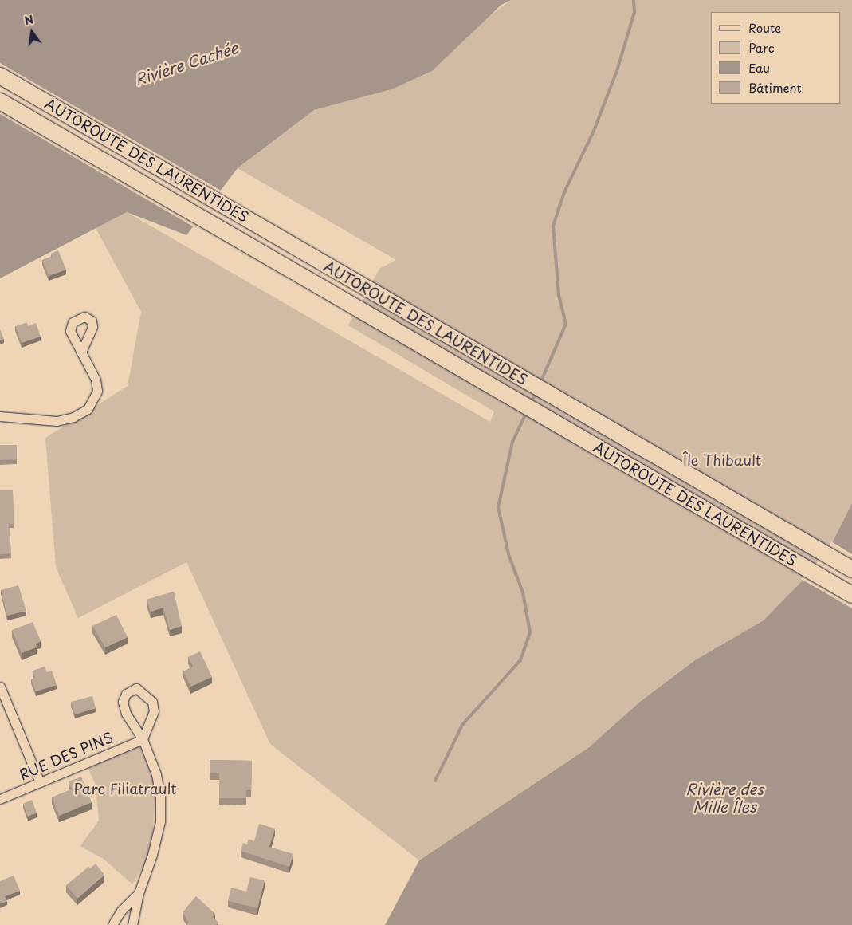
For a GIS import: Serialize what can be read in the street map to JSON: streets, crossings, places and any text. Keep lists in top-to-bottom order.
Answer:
{
  "streets": {
    "highway": ["AUTOROUTE DES LAURENTIDES"],
    "street": ["RUE DES PINS"]
  },
  "water": ["Rivière Cachée", "Rivière des Mille Îles"],
  "parks": ["Île Thibault", "Parc Filiatrault"],
  "legend": [
    "Route",
    "Parc",
    "Eau",
    "Bâtiment"
  ],
  "north": "top"
}
